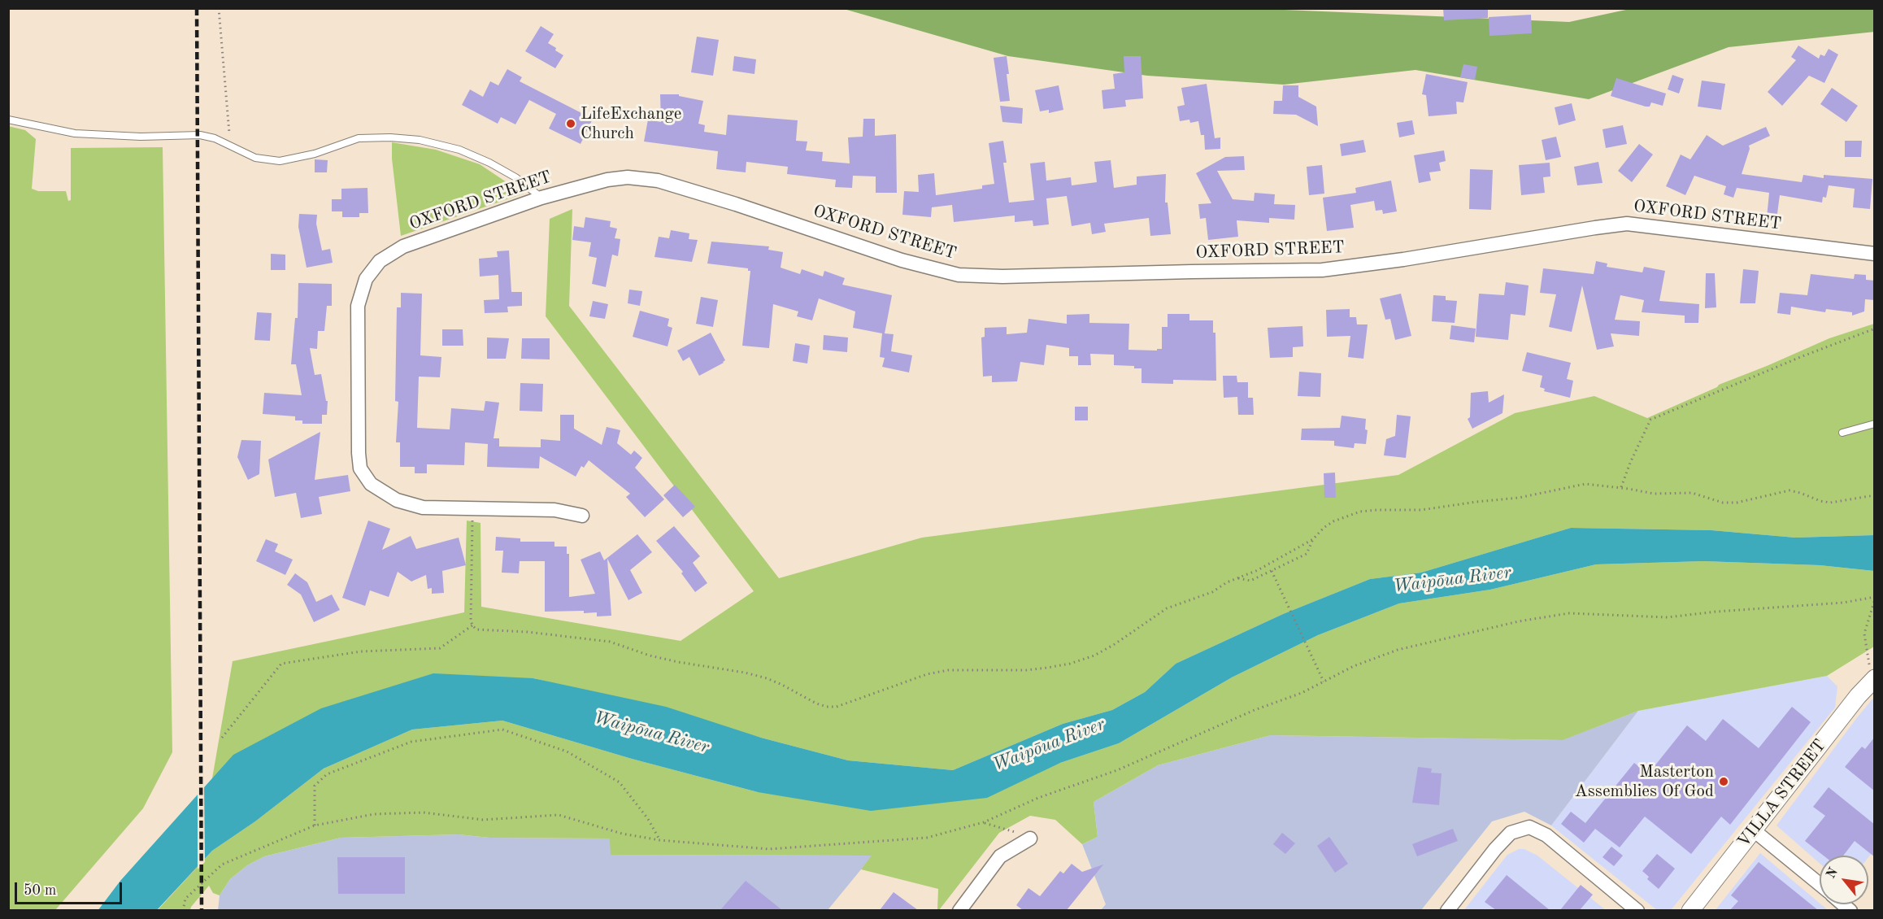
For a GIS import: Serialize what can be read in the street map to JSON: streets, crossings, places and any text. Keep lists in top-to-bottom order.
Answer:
{
  "streets": {
    "street": ["OXFORD STREET", "VILLA STREET"]
  },
  "water": ["Waipōua River"],
  "places": ["LifeExchange Church", "Masterton Assemblies Of God"],
  "scale_bar": "50 m",
  "north": "top left"
}
